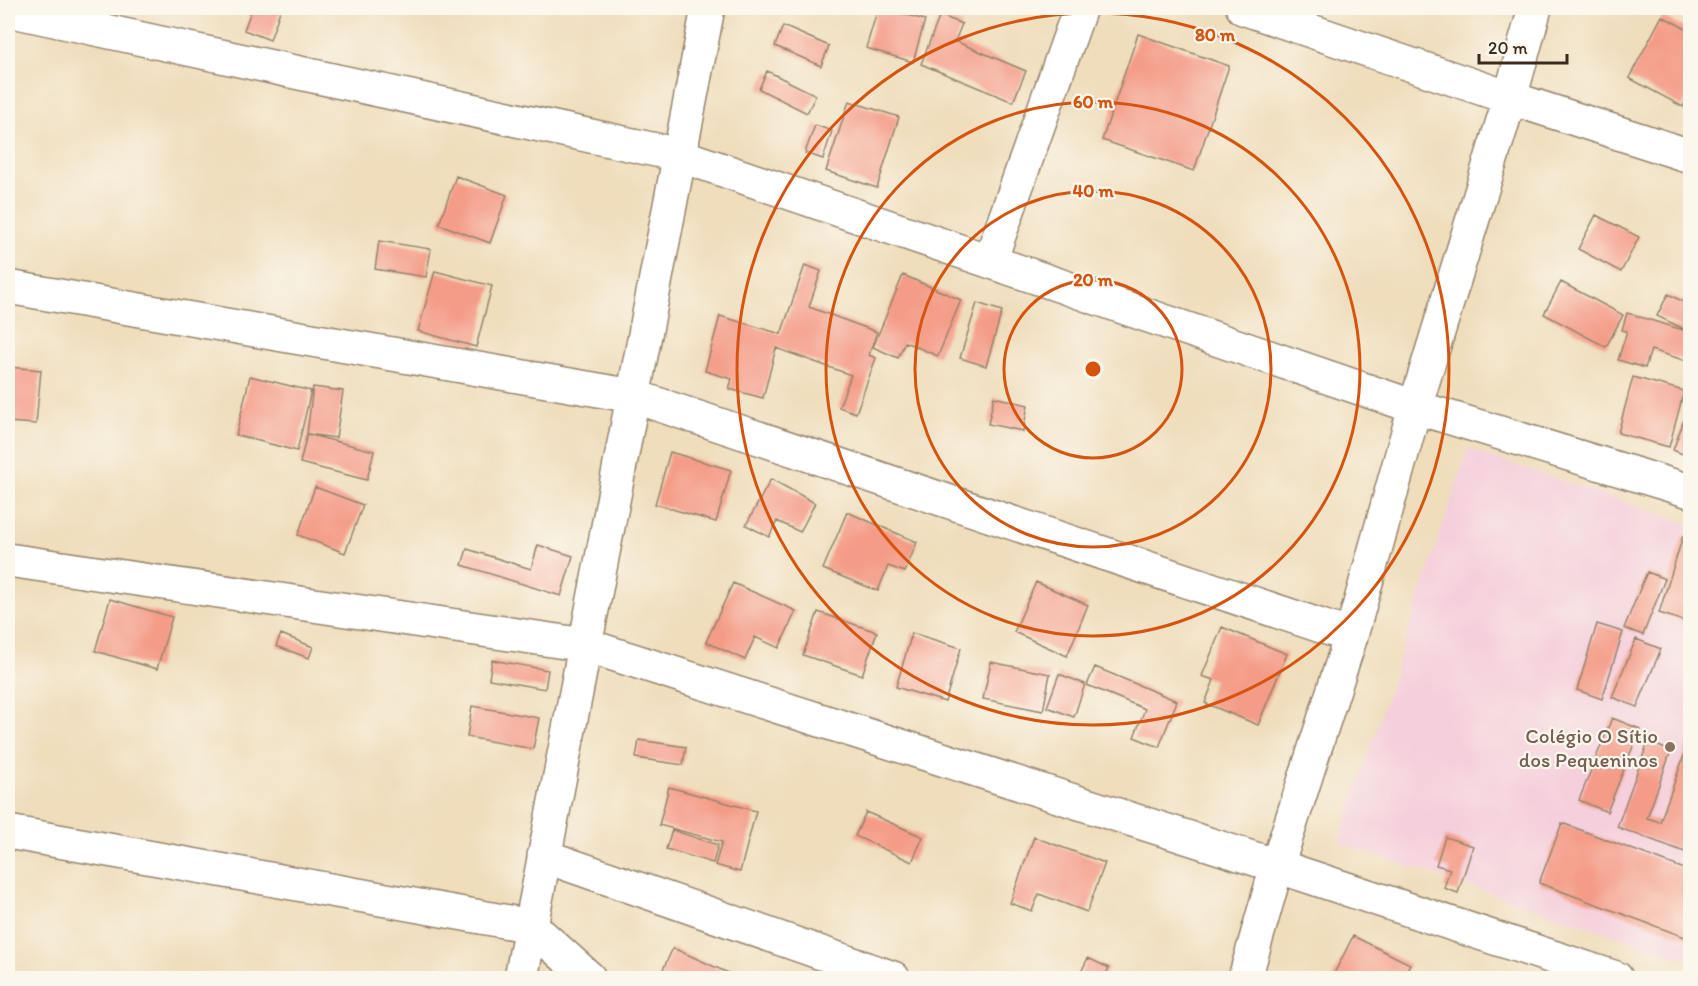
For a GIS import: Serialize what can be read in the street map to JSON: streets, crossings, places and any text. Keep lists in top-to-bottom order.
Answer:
{
  "places": ["Colégio O Sítio dos Pequeninos"],
  "scale_bar": "20 m",
  "rings": [
    "80 m",
    "60 m",
    "40 m",
    "20 m"
  ]
}
